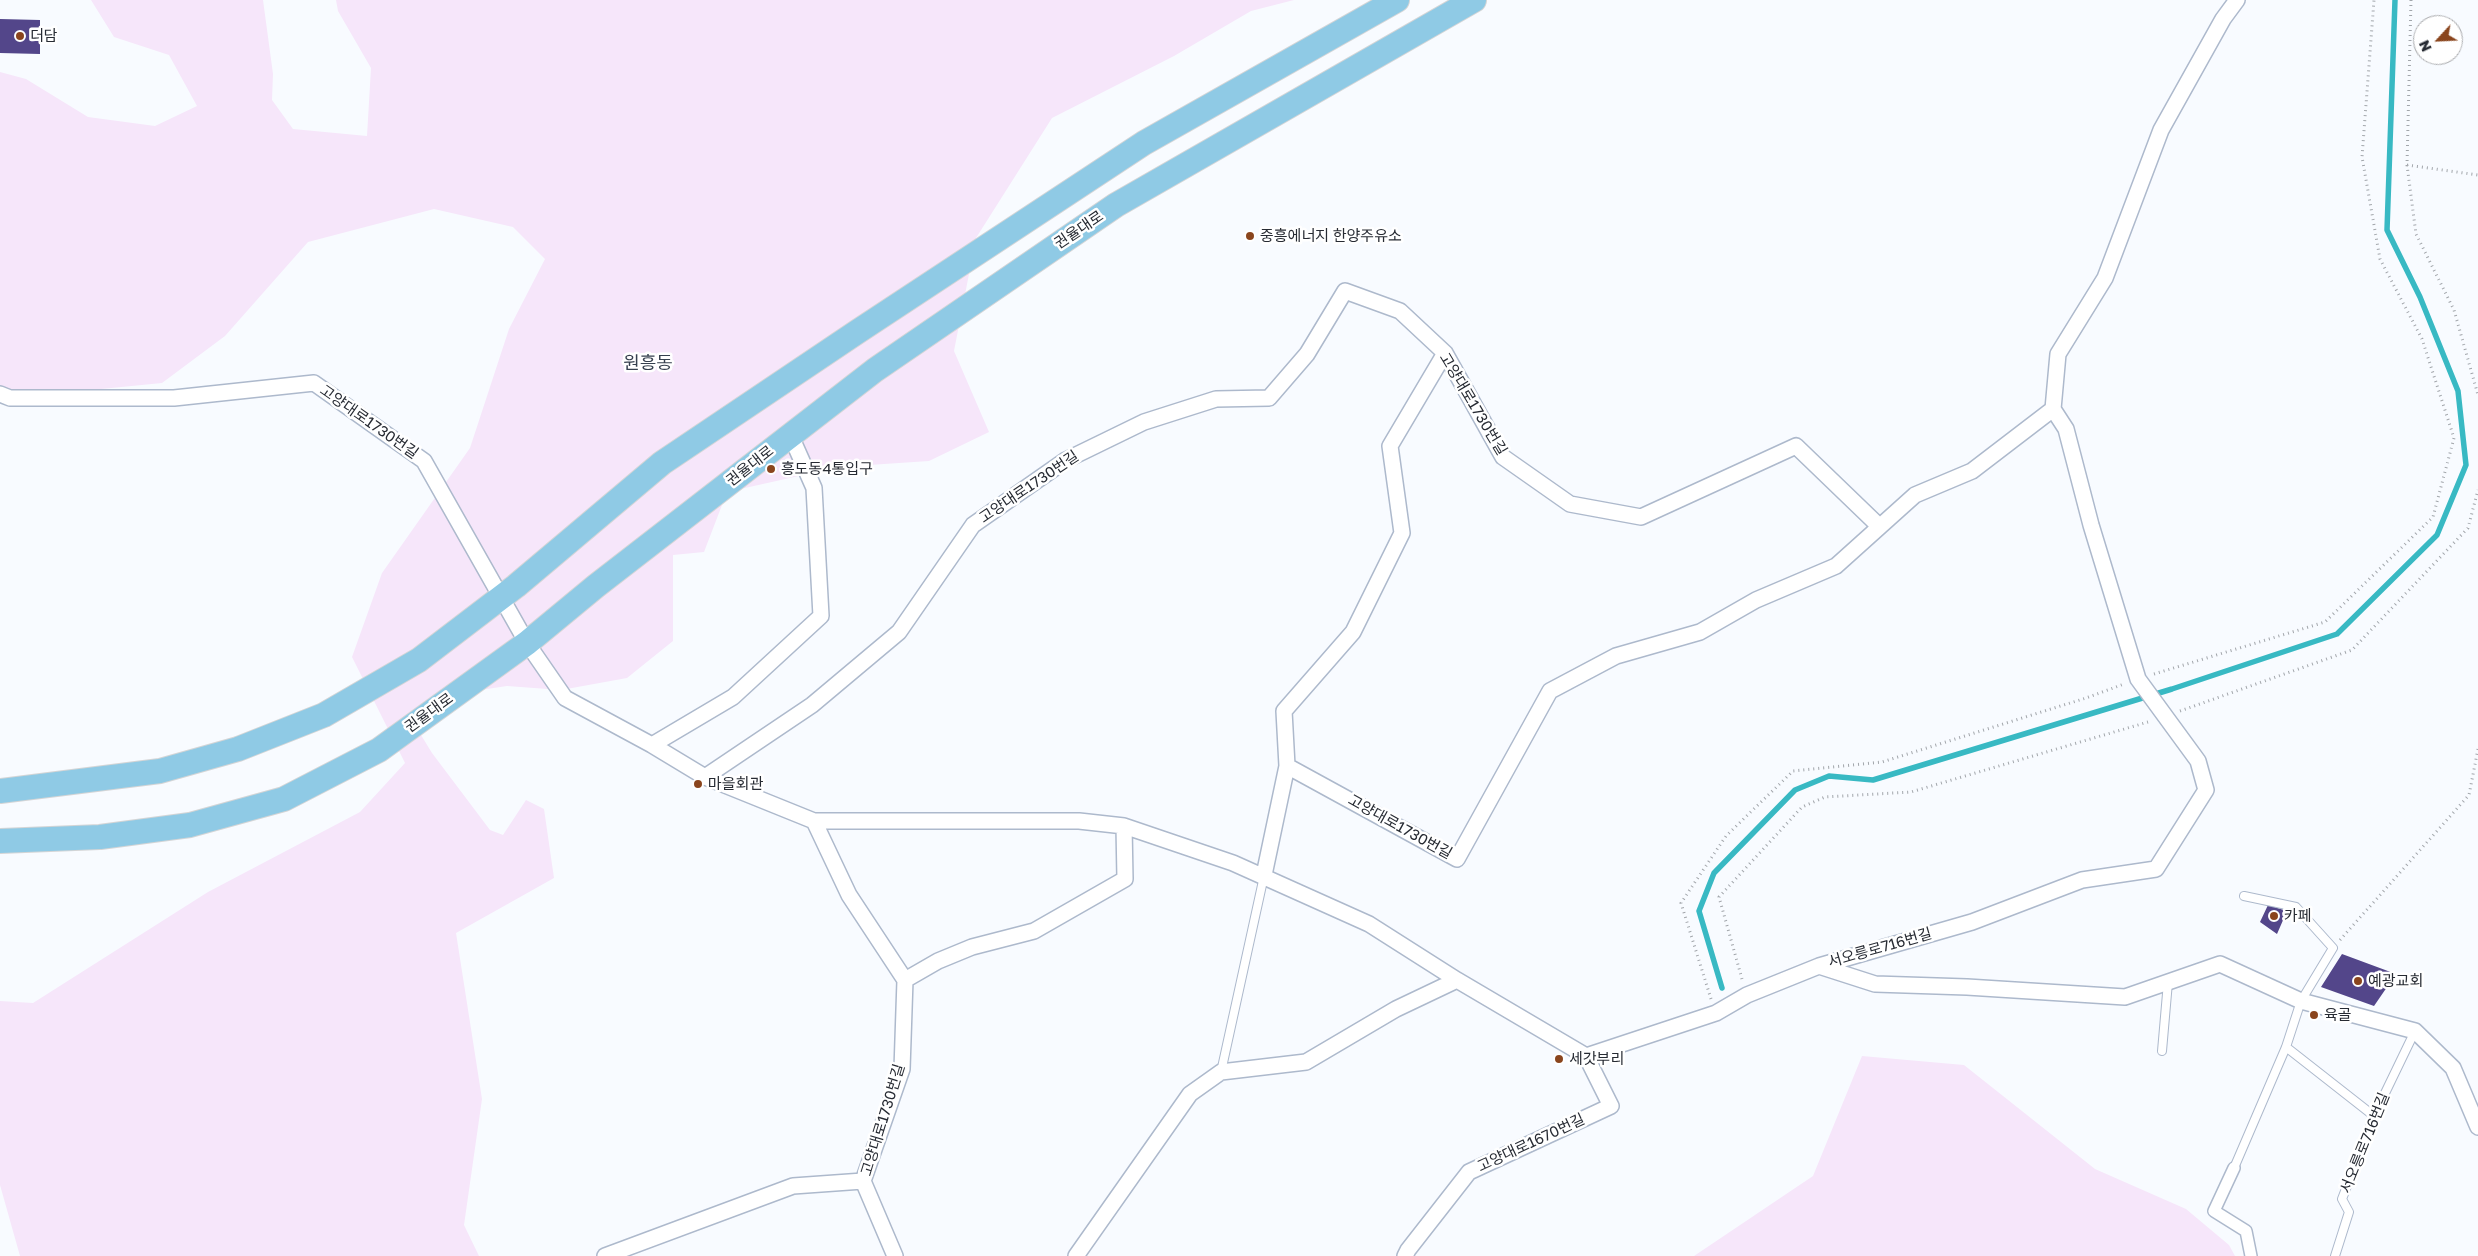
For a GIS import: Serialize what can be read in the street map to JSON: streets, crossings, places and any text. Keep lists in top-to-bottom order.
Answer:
{
  "streets": {
    "main road": ["권율대로"],
    "street": ["고양대로1730번길", "서오릉로716번길", "고양대로1670번길"]
  },
  "crossings": [
    ["권율대로", "고양대로1730번길"],
    ["고양대로1730번길", "고양대로1670번길"]
  ],
  "districts": ["원흥동"],
  "places": [
    "더담",
    "중흥에너지 한양주유소",
    "흥도동4통입구",
    "마을회관",
    "카페",
    "예광교회",
    "육골",
    "세갓부리"
  ],
  "north": "bottom left"
}
